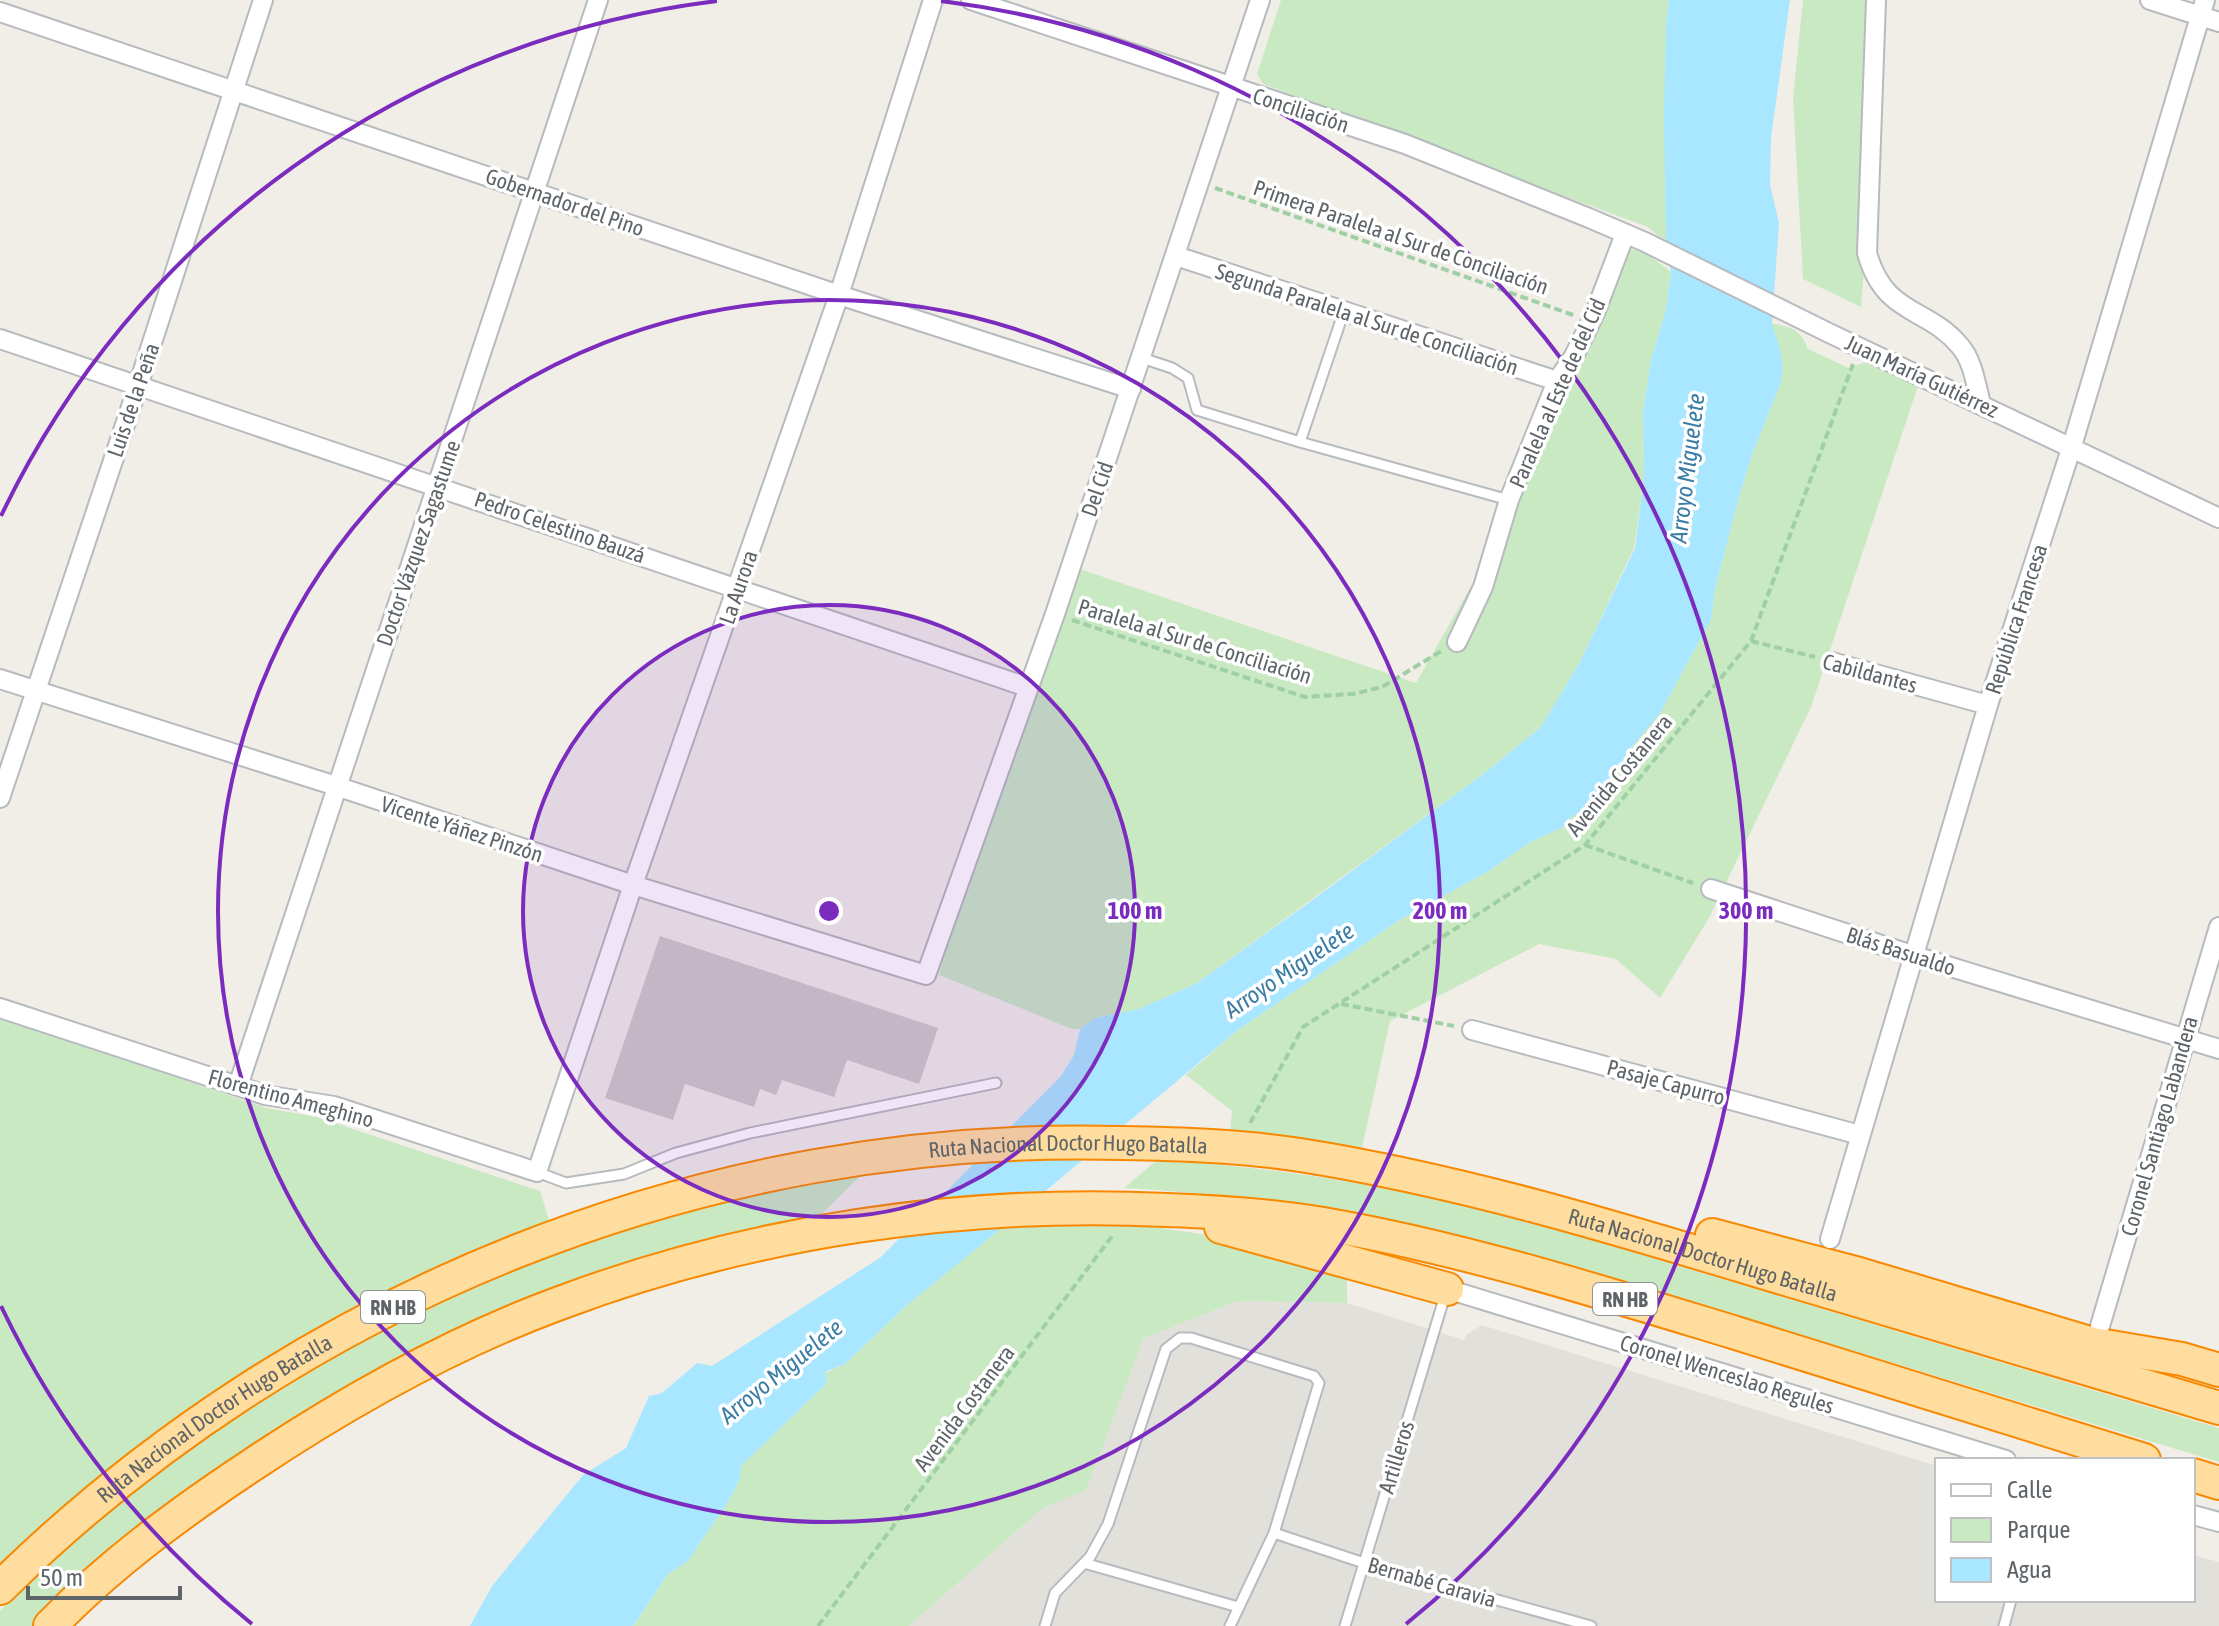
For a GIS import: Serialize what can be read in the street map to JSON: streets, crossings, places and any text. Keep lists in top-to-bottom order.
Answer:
{
  "streets": {
    "highway": ["Ruta Nacional Doctor Hugo Batalla", "RN HB"],
    "street": [
      "Conciliación",
      "Gobernador del Pino",
      "Segunda Paralela al Sur de Conciliación",
      "Juan María Gutiérrez",
      "Paralela al Este de del Cid",
      "Luis de la Peña",
      "Del Cid",
      "Pedro Celestino Bauzá",
      "Doctor Vázquez Sagastume",
      "La Aurora",
      "República Francesa",
      "Cabildantes",
      "Vicente Yáñez Pinzón",
      "Blás Basualdo",
      "Pasaje Capurro",
      "Florentino Ameghino",
      "Coronel Santiago Labandera",
      "Coronel Wenceslao Regules"
    ],
    "lane": ["Artilleros", "Bernabé Caravia"],
    "path": ["Primera Paralela al Sur de Conciliación", "Paralela al Sur de Conciliación", "Avenida Costanera"]
  },
  "crossings": [
    ["Conciliación", "Juan María Gutiérrez"],
    ["Conciliación", "Paralela al Este de del Cid"],
    ["Conciliación", "Del Cid"],
    ["Gobernador del Pino", "Luis de la Peña"],
    ["Gobernador del Pino", "Del Cid"],
    ["Gobernador del Pino", "Doctor Vázquez Sagastume"],
    ["Gobernador del Pino", "La Aurora"],
    ["Primera Paralela al Sur de Conciliación", "Paralela al Este de del Cid"],
    ["Primera Paralela al Sur de Conciliación", "Del Cid"],
    ["Segunda Paralela al Sur de Conciliación", "Paralela al Este de del Cid"],
    ["Segunda Paralela al Sur de Conciliación", "Del Cid"],
    ["Juan María Gutiérrez", "Paralela al Este de del Cid"],
    ["Juan María Gutiérrez", "República Francesa"],
    ["Juan María Gutiérrez", "Avenida Costanera"],
    ["Paralela al Este de del Cid", "Paralela al Sur de Conciliación"],
    ["Luis de la Peña", "Pedro Celestino Bauzá"],
    ["Luis de la Peña", "Vicente Yáñez Pinzón"],
    ["Del Cid", "Pedro Celestino Bauzá"],
    ["Del Cid", "Paralela al Sur de Conciliación"],
    ["Del Cid", "Vicente Yáñez Pinzón"],
    ["Pedro Celestino Bauzá", "Doctor Vázquez Sagastume"],
    ["Pedro Celestino Bauzá", "La Aurora"],
    ["Doctor Vázquez Sagastume", "Vicente Yáñez Pinzón"],
    ["Doctor Vázquez Sagastume", "Florentino Ameghino"],
    ["La Aurora", "Vicente Yáñez Pinzón"],
    ["La Aurora", "Florentino Ameghino"],
    ["República Francesa", "Cabildantes"],
    ["República Francesa", "Blás Basualdo"],
    ["República Francesa", "Pasaje Capurro"],
    ["Cabildantes", "Avenida Costanera"],
    ["Avenida Costanera", "Ruta Nacional Doctor Hugo Batalla"],
    ["Avenida Costanera", "RN HB"],
    ["Blás Basualdo", "Coronel Santiago Labandera"],
    ["Coronel Wenceslao Regules", "Artilleros"],
    ["Artilleros", "Bernabé Caravia"]
  ],
  "water": ["Arroyo Miguelete"],
  "legend": ["Calle", "Parque", "Agua"],
  "scale_bar": "50 m",
  "rings": ["100 m", "200 m", "300 m"]
}
